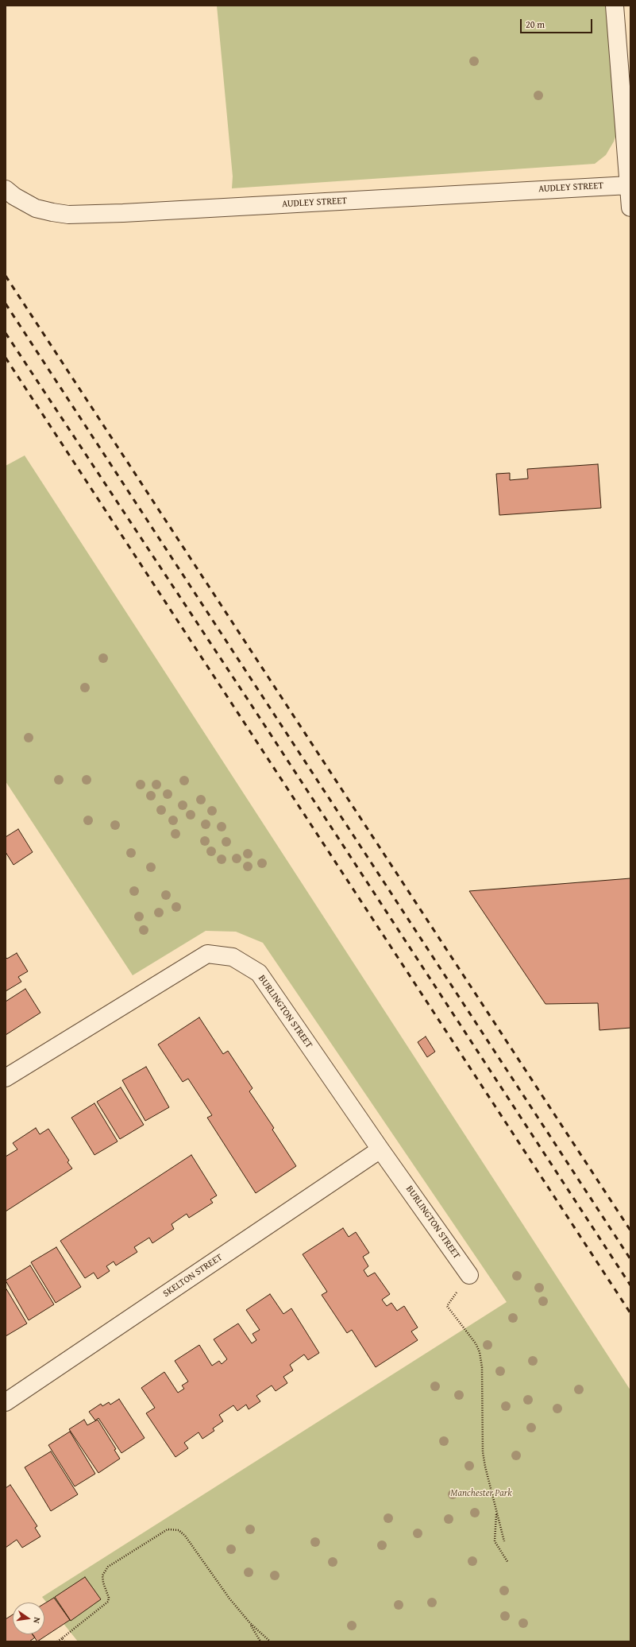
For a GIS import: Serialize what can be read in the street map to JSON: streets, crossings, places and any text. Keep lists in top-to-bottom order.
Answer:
{
  "streets": {
    "street": ["AUDLEY STREET", "BURLINGTON STREET", "SKELTON STREET"]
  },
  "crossings": [
    ["BURLINGTON STREET", "SKELTON STREET"]
  ],
  "parks": ["Manchester Park"],
  "scale_bar": "20 m",
  "north": "right"
}
